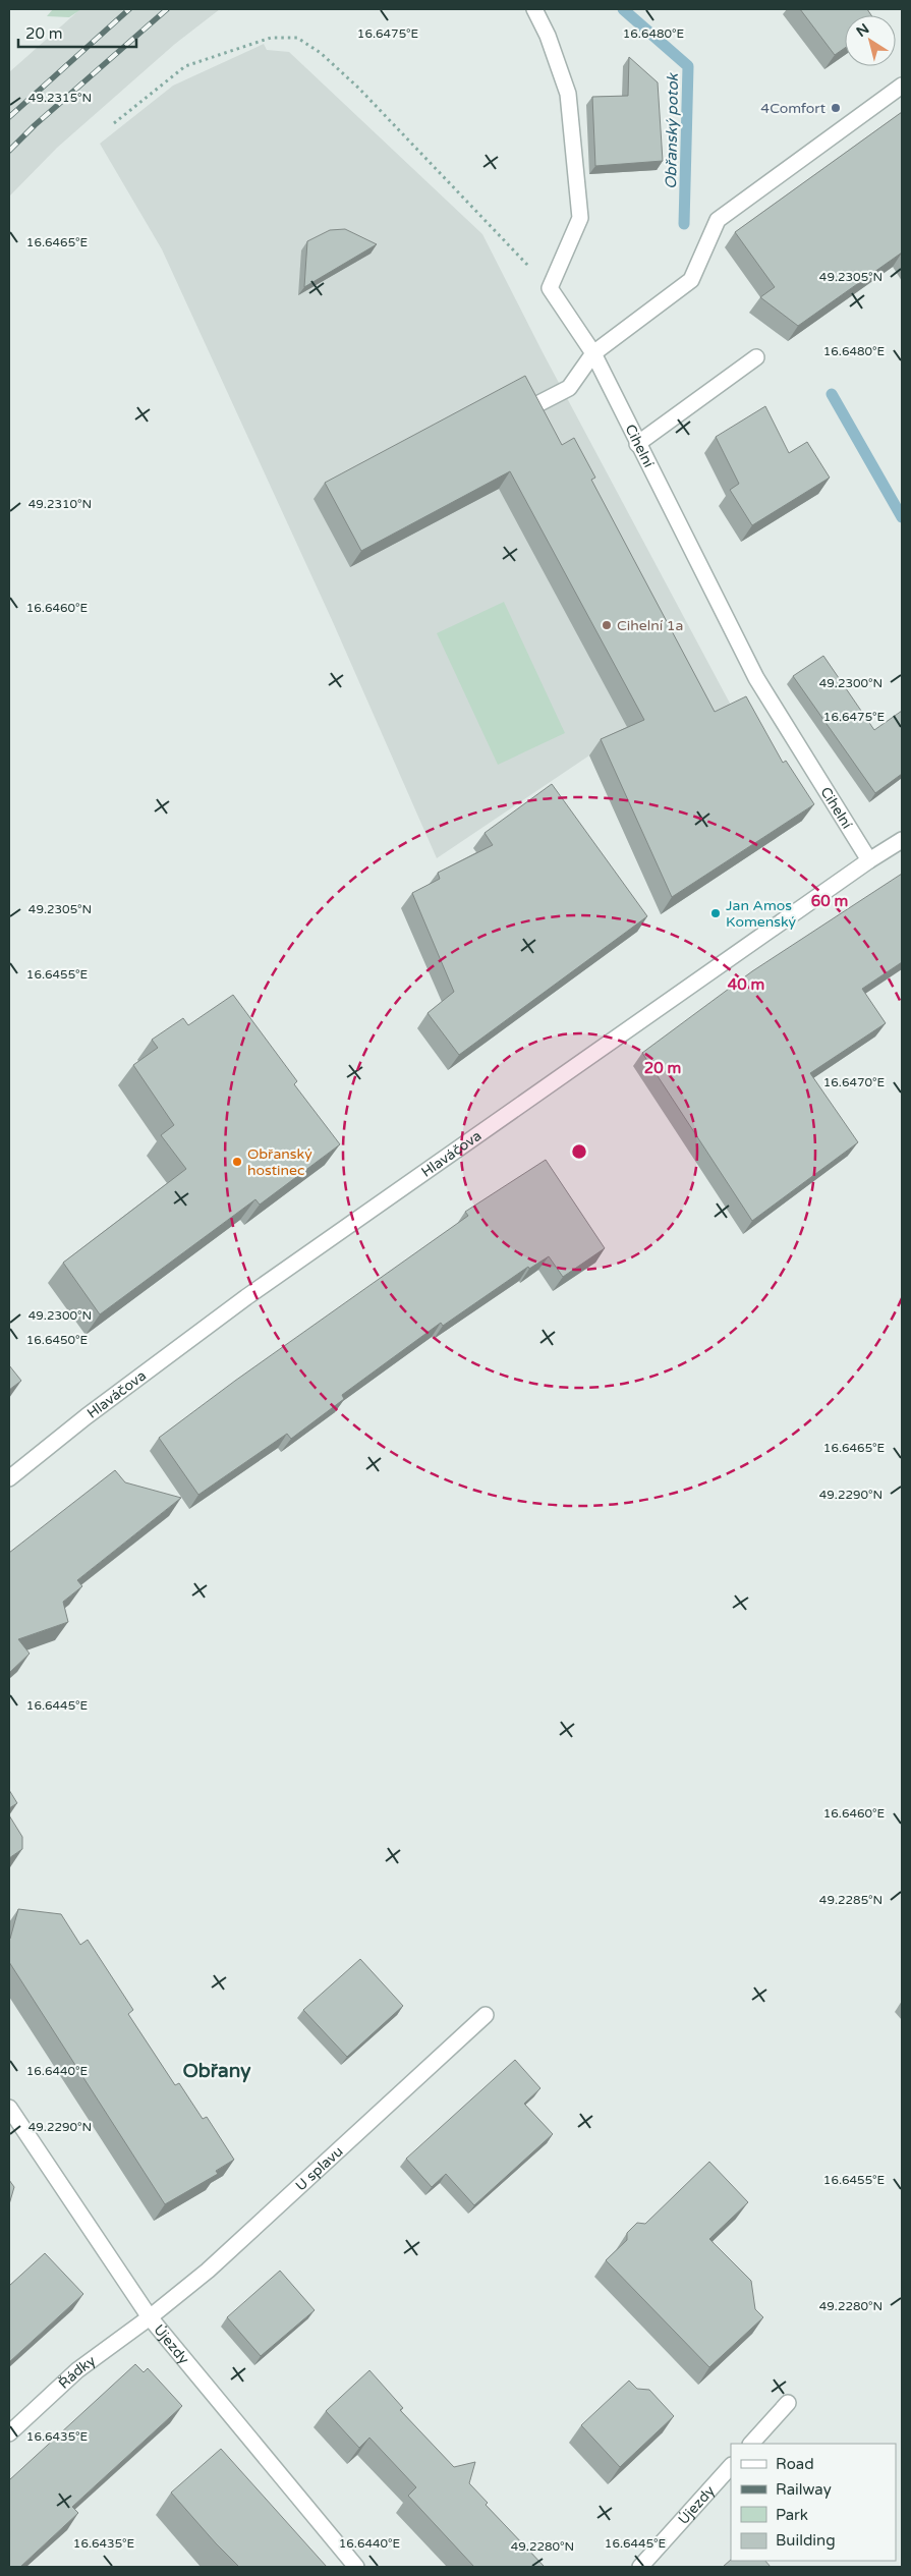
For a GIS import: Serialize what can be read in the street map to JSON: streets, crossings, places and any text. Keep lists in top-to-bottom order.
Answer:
{
  "streets": {
    "street": [
      "Cihelní",
      "Hlaváčova",
      "U splavu",
      "Újezdy",
      "Řádky"
    ]
  },
  "crossings": [
    ["Cihelní", "Hlaváčova"],
    ["U splavu", "Újezdy"],
    ["U splavu", "Řádky"],
    ["Újezdy", "Řádky"]
  ],
  "districts": ["Obřany"],
  "water": ["Obřanský potok"],
  "places": [
    "4Comfort",
    "Cihelní 1a",
    "Jan Amos Komenský",
    "Obřanský hostinec"
  ],
  "legend": [
    "Road",
    "Railway",
    "Park",
    "Building"
  ],
  "scale_bar": "20 m",
  "north": "top left",
  "coordinates": [
    "16.6475°E",
    "16.6480°E",
    "49.2315°N",
    "16.6465°E",
    "49.2305°N",
    "49.2310°N",
    "16.6460°E",
    "49.2300°N",
    "16.6455°E",
    "16.6470°E",
    "16.6450°E",
    "49.2290°N",
    "16.6445°E",
    "49.2285°N",
    "16.6440°E",
    "49.2280°N",
    "16.6435°E"
  ],
  "rings": ["60 m", "40 m", "20 m"]
}
